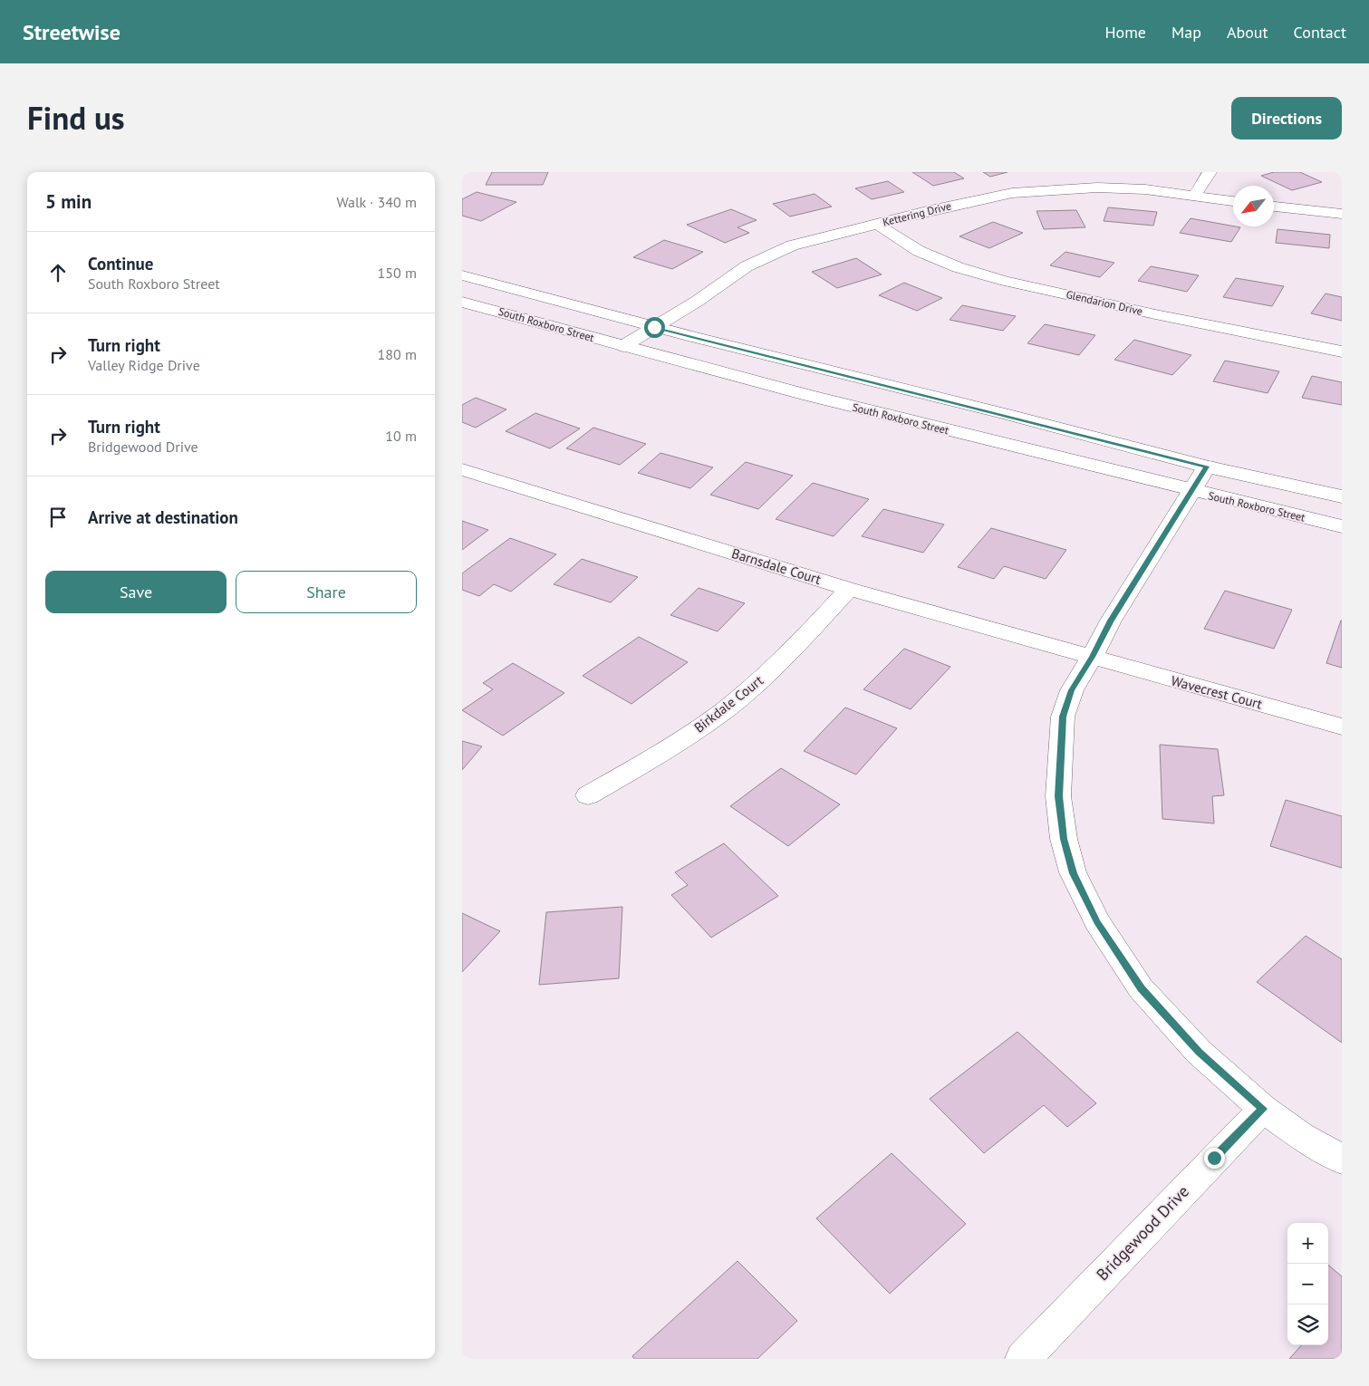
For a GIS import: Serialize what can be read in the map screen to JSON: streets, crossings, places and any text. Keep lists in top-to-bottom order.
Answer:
{
  "streets": {
    "street": [
      "Kettering Drive",
      "Glendarion Drive",
      "South Roxboro Street",
      "Barnsdale Court",
      "Wavecrest Court",
      "Birkdale Court",
      "Bridgewood Drive"
    ]
  },
  "crossings": [
    ["Kettering Drive", "Glendarion Drive"],
    ["Kettering Drive", "South Roxboro Street"],
    ["Barnsdale Court", "Wavecrest Court"],
    ["Barnsdale Court", "Birkdale Court"]
  ],
  "north": "bottom left",
  "page": {
    "header": "Streetwise",
    "nav": [
      "Home",
      "Map",
      "About",
      "Contact"
    ],
    "title": "Find us",
    "buttons": [
      "Directions",
      ["Save", "Share"]
    ],
    "heading": ["5 min", "Walk · 340 m"],
    "list": [
      ["Continue", "South Roxboro Street", "150 m"],
      ["Turn right", "Valley Ridge Drive", "180 m"],
      ["Turn right", "Bridgewood Drive", "10 m"],
      "Arrive at destination"
    ],
    "map_buttons": ["+", "−"]
  }
}
